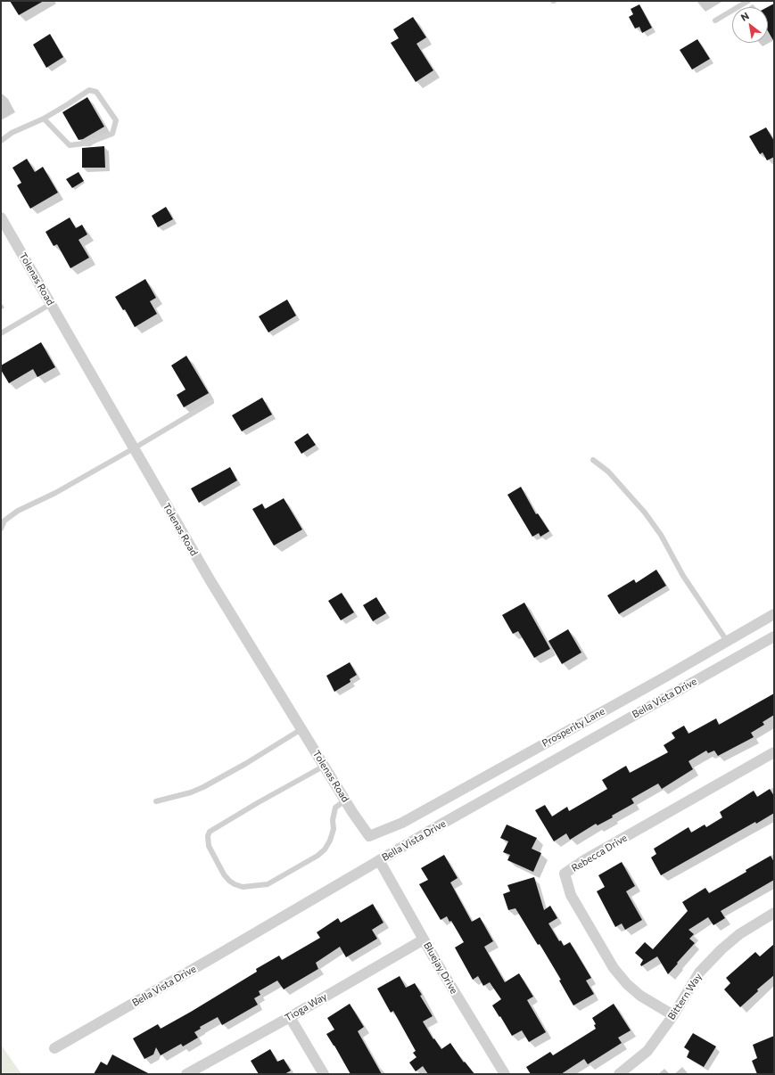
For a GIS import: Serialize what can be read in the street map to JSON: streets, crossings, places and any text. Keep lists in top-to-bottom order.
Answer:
{
  "streets": {
    "street": [
      "Tolenas Road",
      "Bella Vista Drive",
      "Prosperity Lane",
      "Rebecca Drive",
      "Bluejay Drive",
      "Bittern Way",
      "Tioga Way"
    ]
  },
  "crossings": [
    ["Tolenas Road", "Prosperity Lane"],
    ["Bella Vista Drive", "Bluejay Drive"],
    ["Rebecca Drive", "Bittern Way"],
    ["Bluejay Drive", "Tioga Way"]
  ],
  "north": "top left"
}
